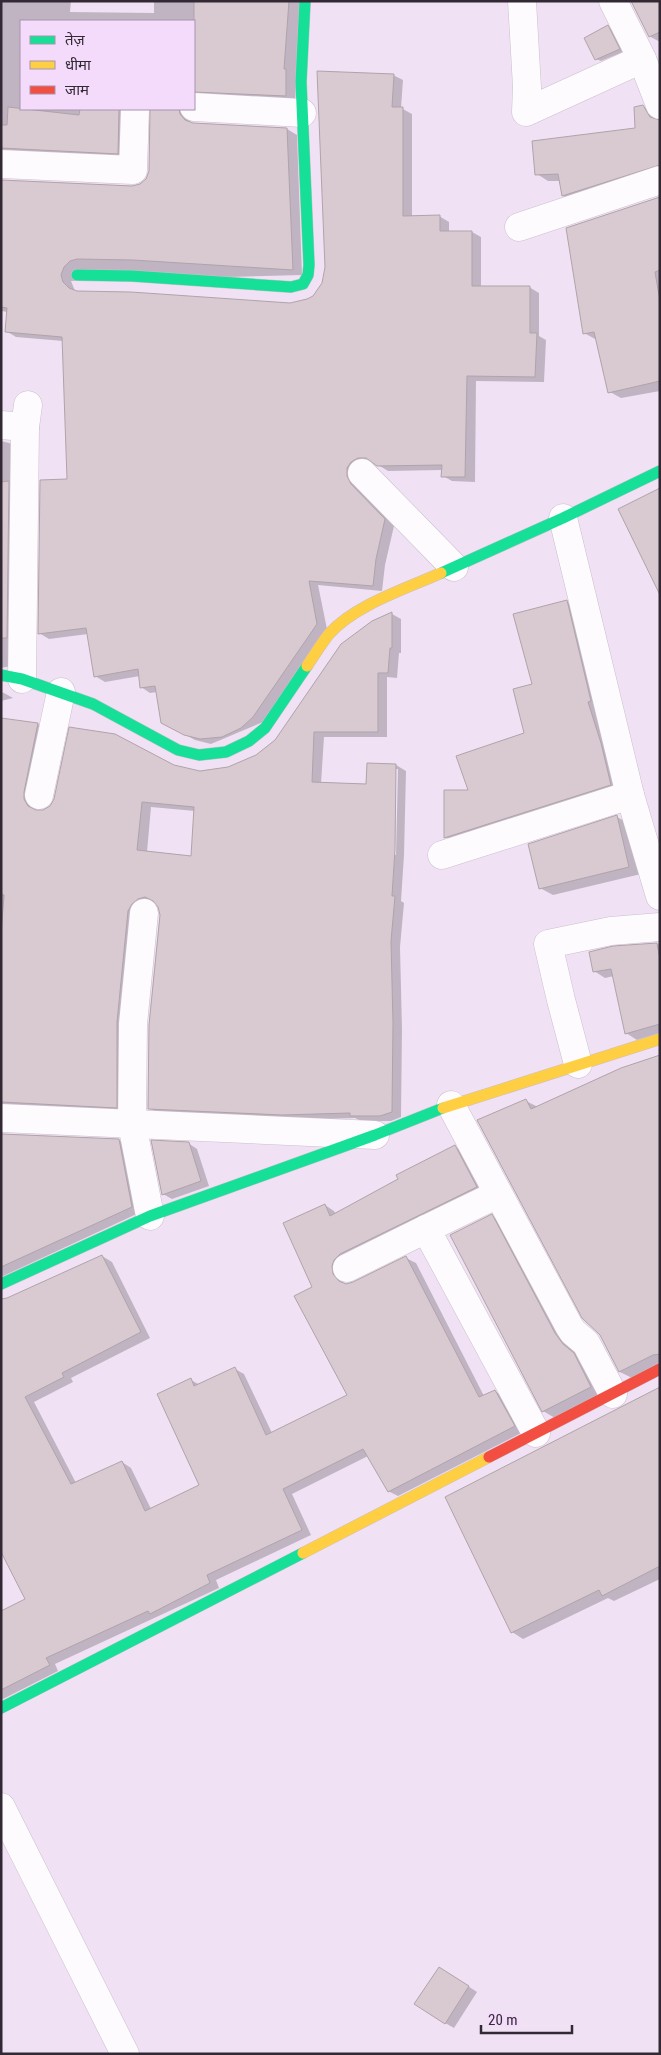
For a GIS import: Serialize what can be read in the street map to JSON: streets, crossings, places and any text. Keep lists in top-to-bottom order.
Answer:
{
  "legend": ["तेज़", "धीमा", "जाम"],
  "scale_bar": "20 m"
}
